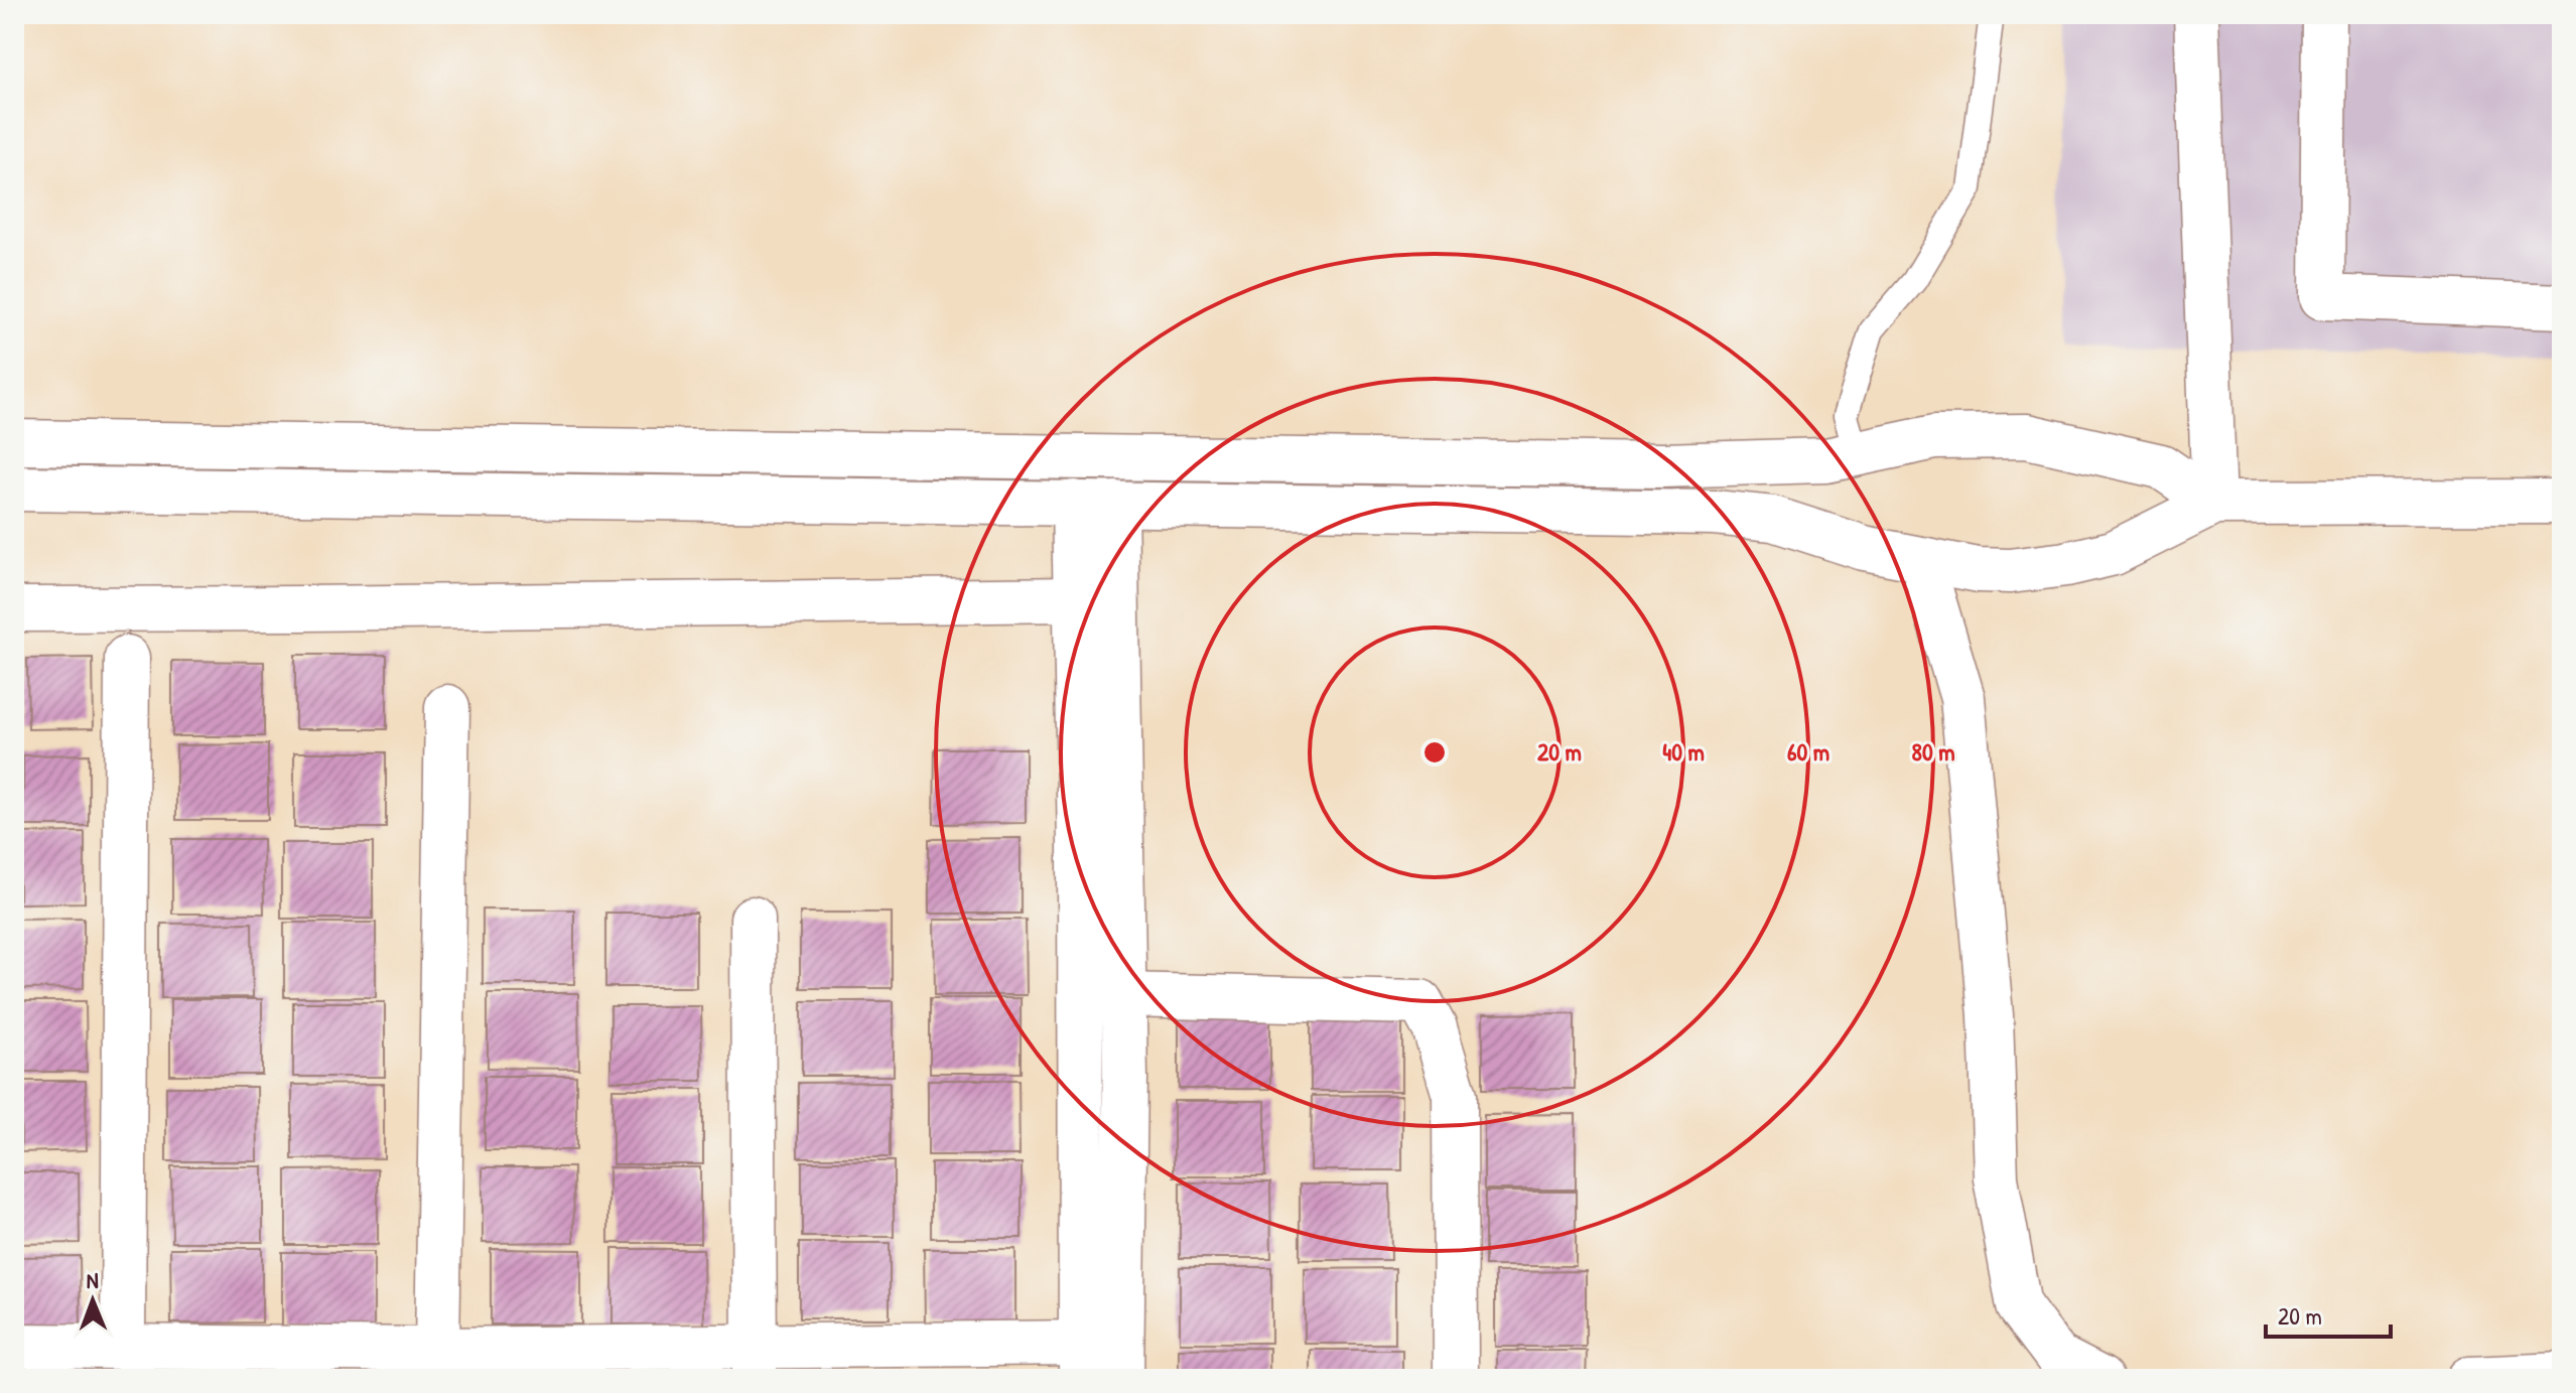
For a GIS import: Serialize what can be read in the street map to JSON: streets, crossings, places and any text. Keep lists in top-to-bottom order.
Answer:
{
  "scale_bar": "20 m",
  "north": "top",
  "rings": [
    "20 m",
    "40 m",
    "60 m",
    "80 m"
  ]
}
